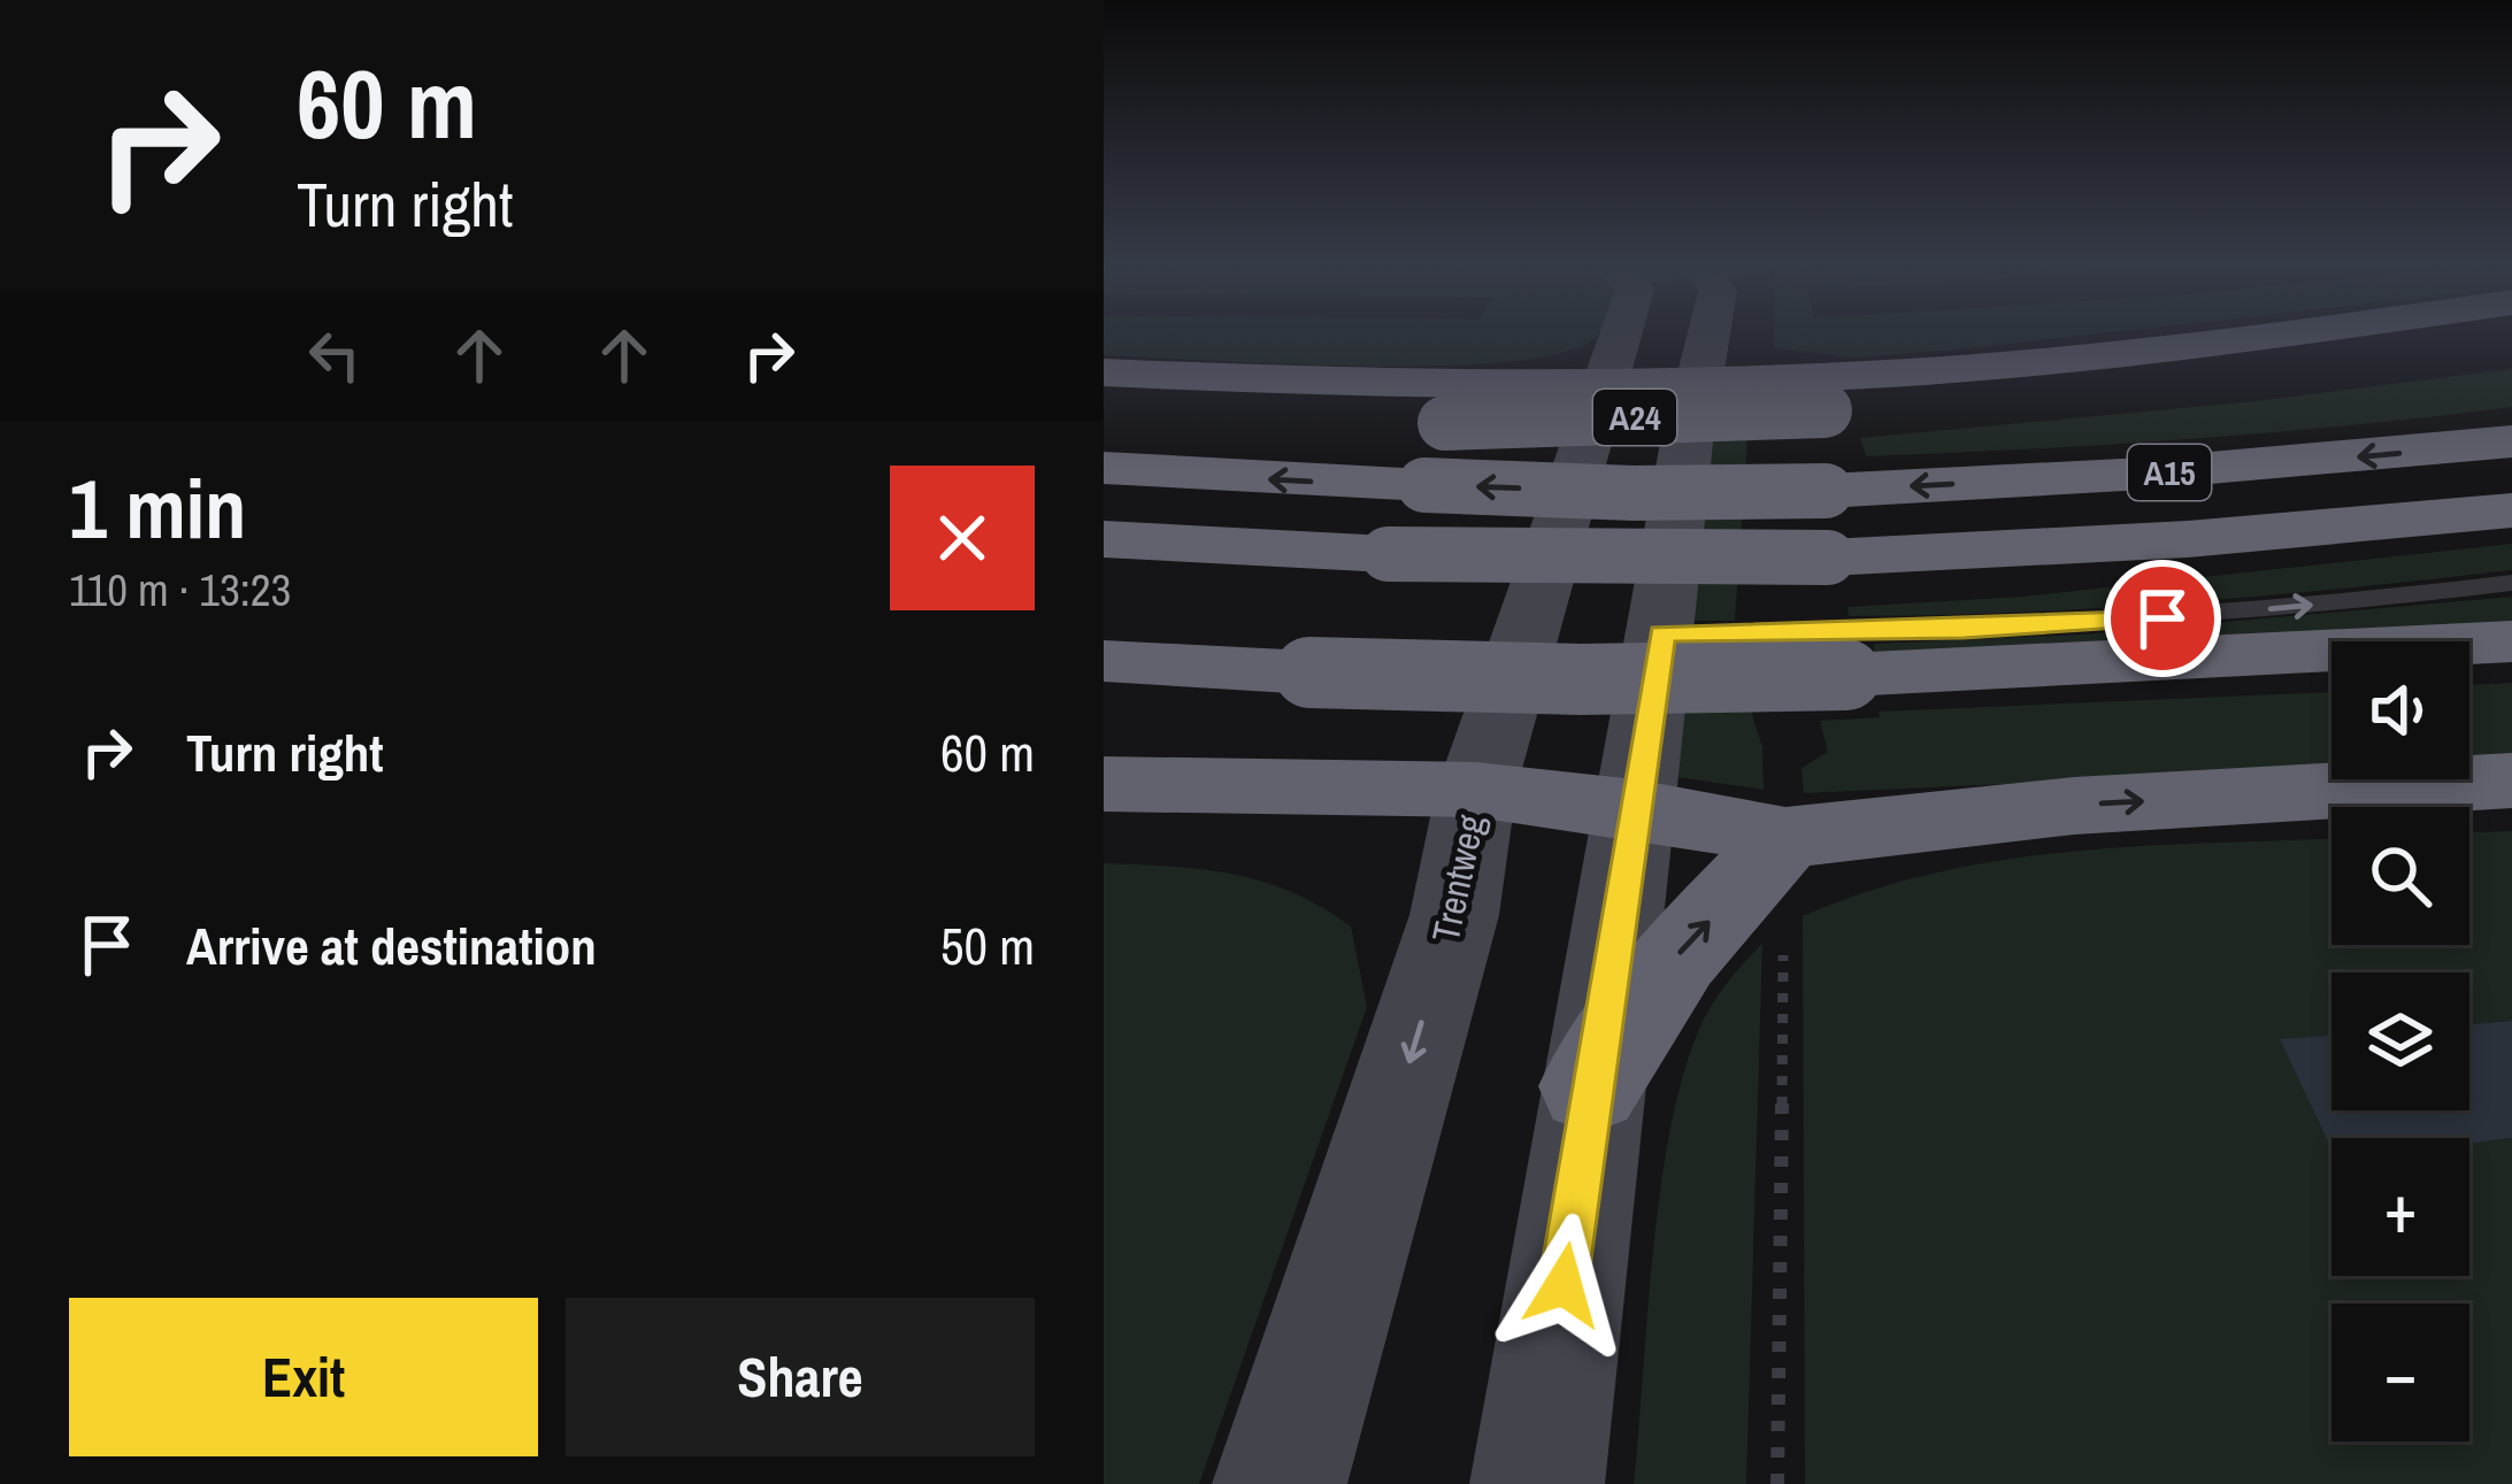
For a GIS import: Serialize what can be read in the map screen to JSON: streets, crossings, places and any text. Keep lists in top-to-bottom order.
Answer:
{
  "streets": {
    "highway": ["A24", "A15"],
    "main road": ["Trentweg"]
  },
  "page": {
    "turn": ["60 m", "Turn right"],
    "heading": ["1 min", "110 m · 13:23"],
    "map_buttons": ["+", "−"],
    "list": [
      {
        "name": "Turn right",
        "value": "60 m"
      },
      {
        "name": "Arrive at destination",
        "value": "50 m"
      }
    ],
    "buttons": ["Exit", "Share"]
  }
}
